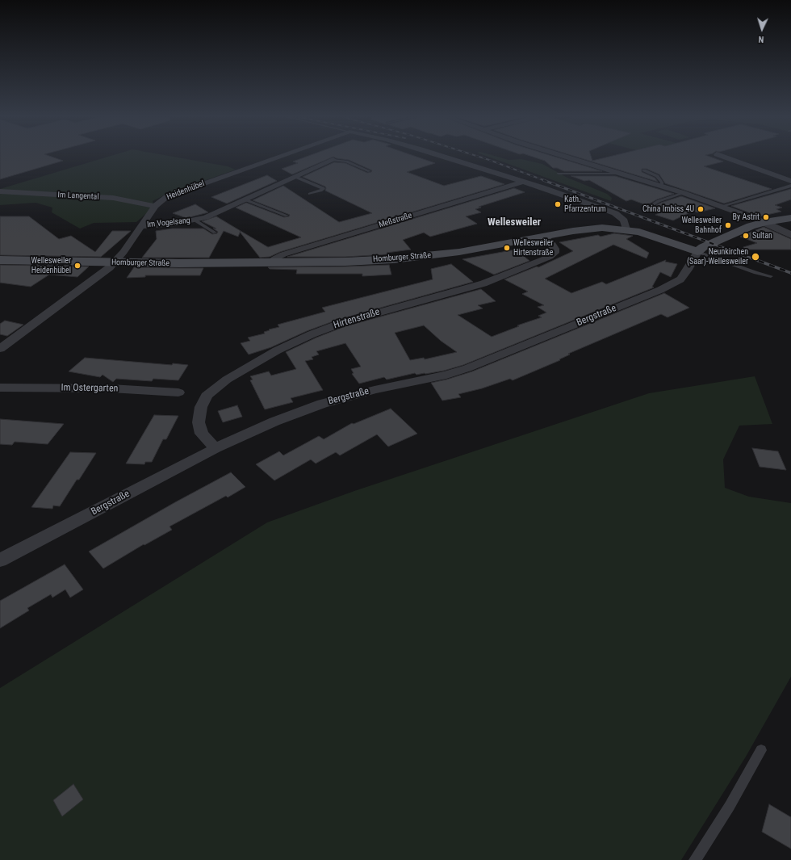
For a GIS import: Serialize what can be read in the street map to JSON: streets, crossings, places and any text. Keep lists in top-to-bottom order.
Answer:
{
  "streets": {
    "main road": ["Homburger Straße"],
    "street": [
      "Heidenhübel",
      "Im Langental",
      "Meßstraße",
      "Im Vogelsang",
      "Bergstraße",
      "Hirtenstraße",
      "Im Ostergarten"
    ]
  },
  "crossings": [
    ["Heidenhübel", "Im Langental"],
    ["Heidenhübel", "Im Vogelsang"],
    ["Heidenhübel", "Homburger Straße"],
    ["Meßstraße", "Homburger Straße"],
    ["Homburger Straße", "Bergstraße"],
    ["Homburger Straße", "Hirtenstraße"],
    ["Bergstraße", "Hirtenstraße"]
  ],
  "districts": ["Wellesweiler"],
  "places": [
    "Kath. Pfarrzentrum",
    "China Imbiss 4U",
    "By Astrit",
    "Wellesweiler Bahnhof",
    "Sultan",
    "Wellesweiler Hirtenstraße",
    "Neunkirchen (Saar)-Wellesweiler",
    "Wellesweiler Heidenhübel"
  ],
  "north": "bottom"
}
